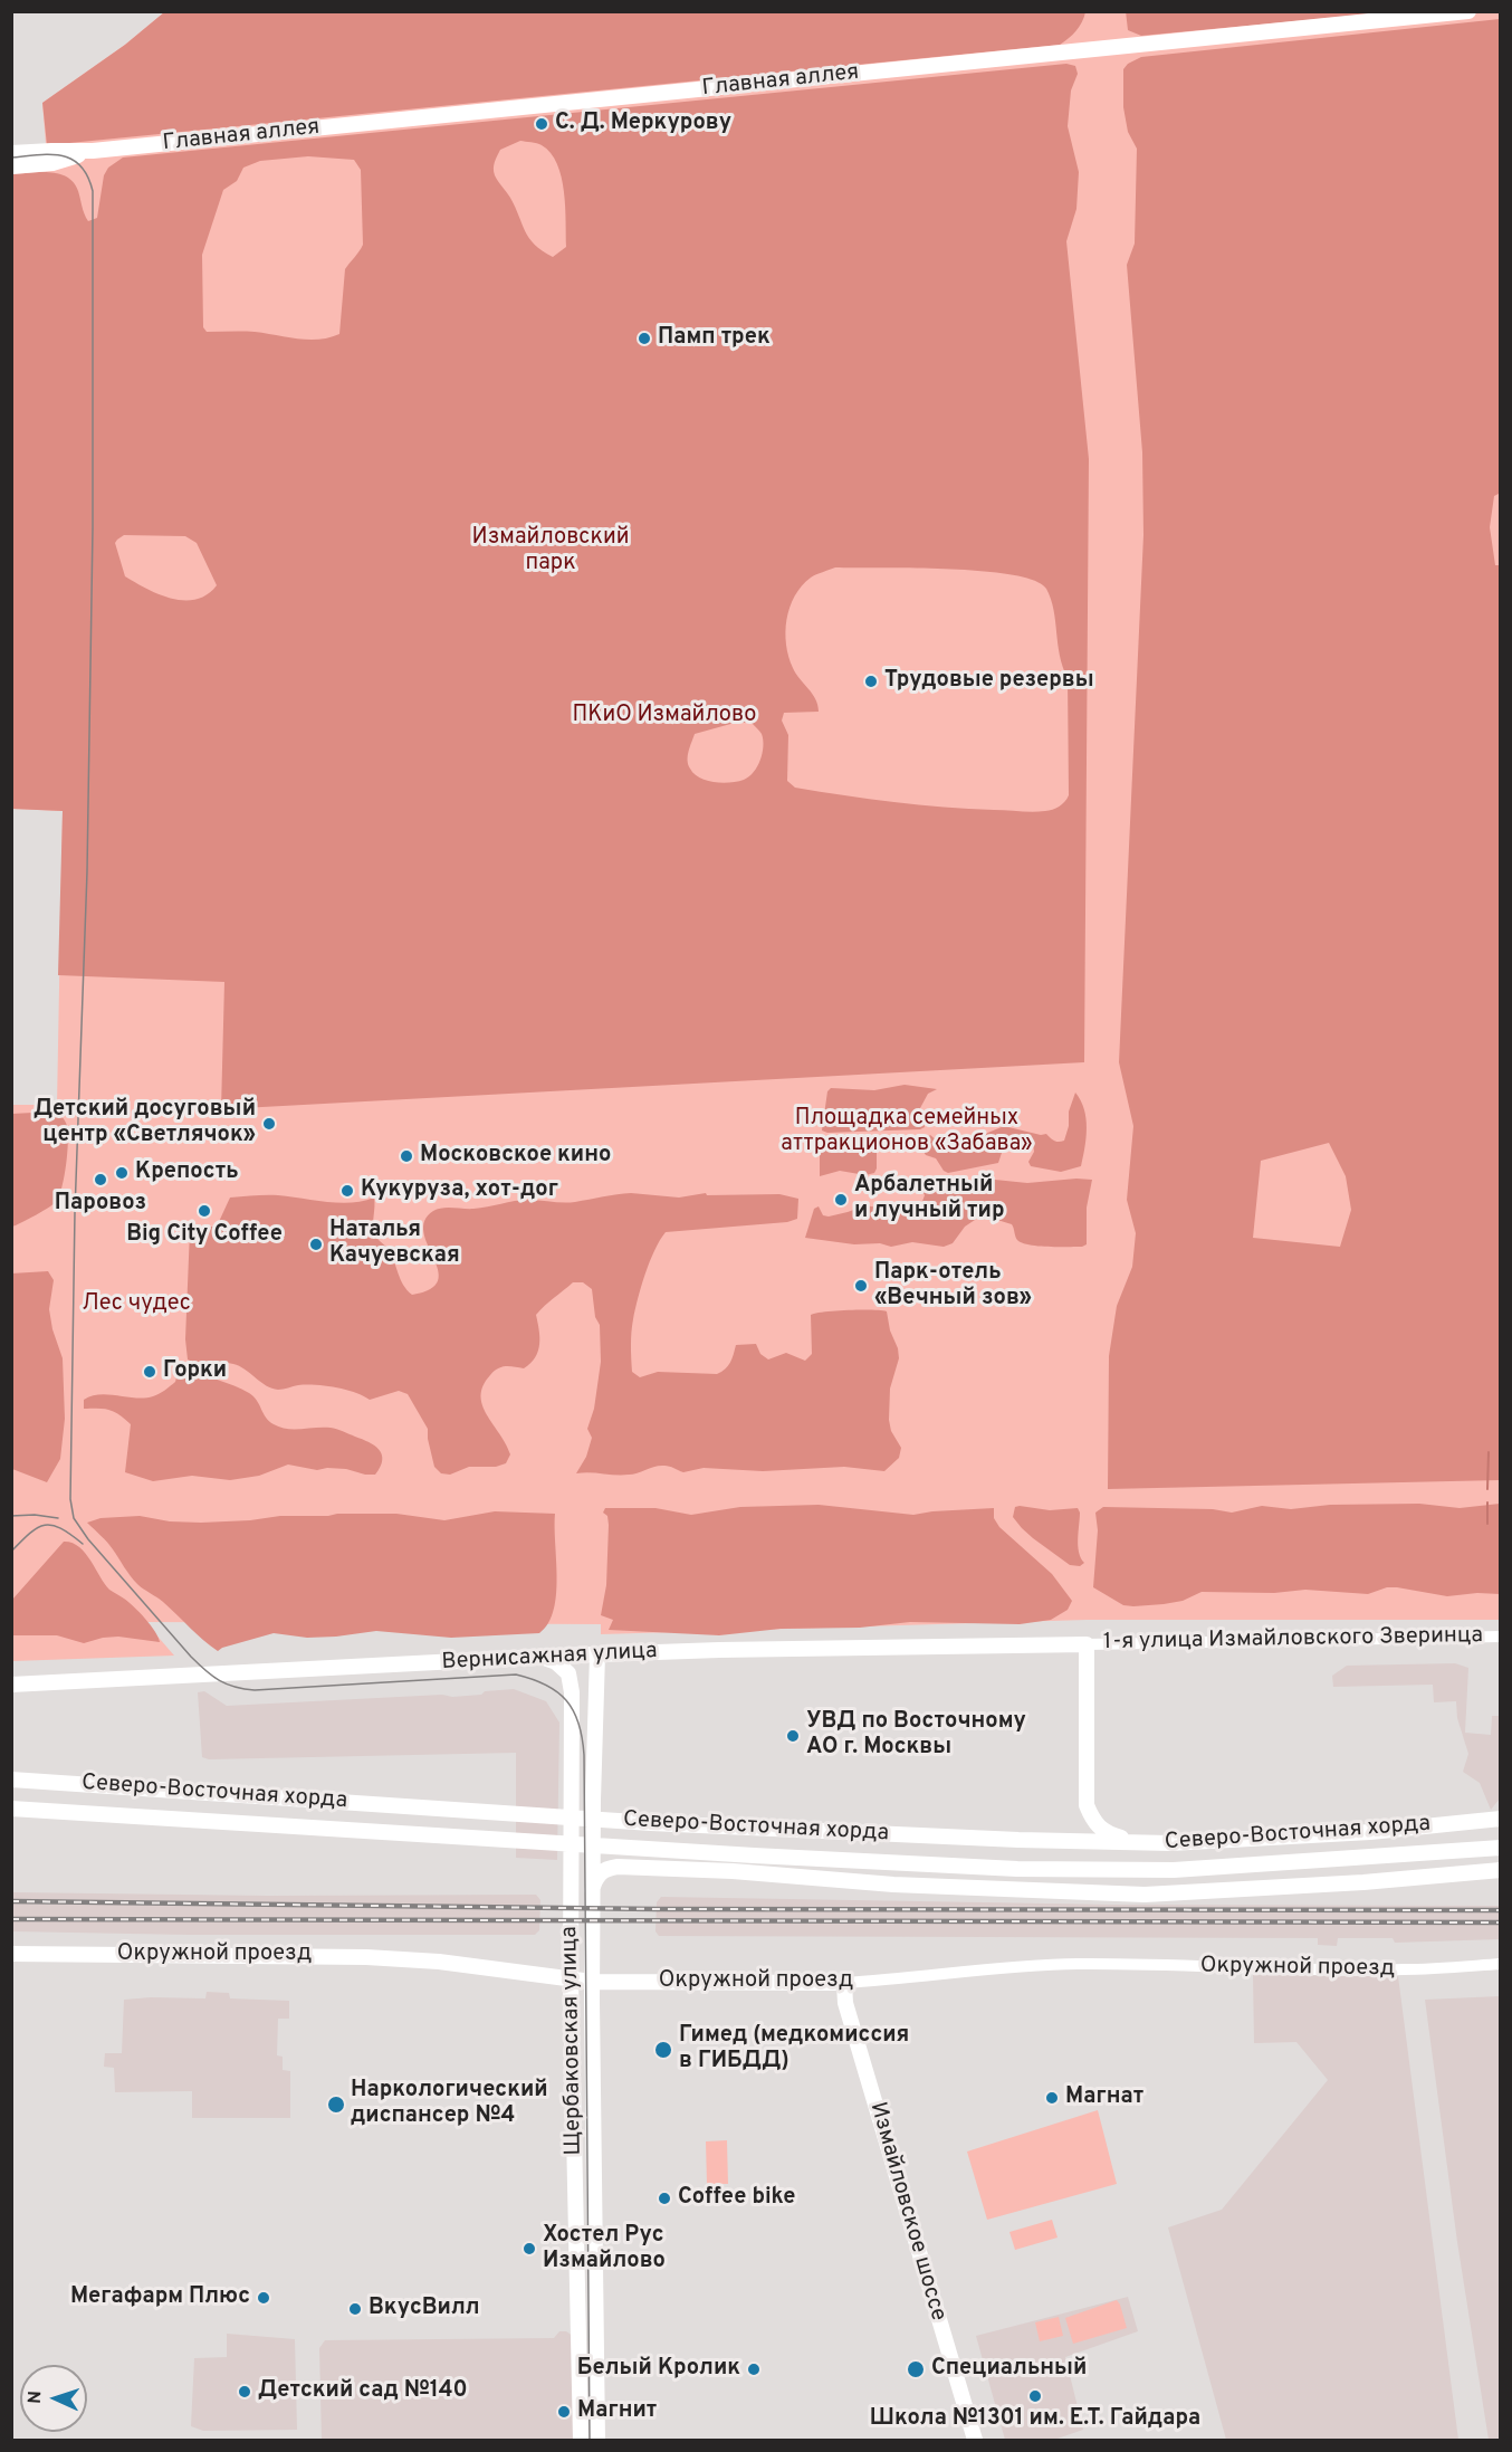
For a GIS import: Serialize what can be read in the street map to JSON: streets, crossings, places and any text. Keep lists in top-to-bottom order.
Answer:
{
  "streets": {
    "main road": [
      "Главная аллея",
      "Вернисажная улица",
      "Северо-Восточная хорда",
      "Окружной проезд",
      "Щербаковская улица",
      "Измайловское шоссе"
    ],
    "street": ["1-я улица Измайловского Зверинца"]
  },
  "crossings": [
    ["1-я улица Измайловского Зверинца", "Вернисажная улица"],
    ["Вернисажная улица", "Щербаковская улица"],
    ["Окружной проезд", "Щербаковская улица"],
    ["Окружной проезд", "Измайловское шоссе"]
  ],
  "parks": [
    "Измайловский парк",
    "ПКиО Измайлово",
    "Площадка семейных аттракционов «Забава»",
    "Лес чудес"
  ],
  "places": [
    "С. Д. Меркурову",
    "Памп трек",
    "Трудовые резервы",
    "Детский досуговый центр «Светлячок»",
    "Московское кино",
    "Крепость",
    "Паровоз",
    "Кукуруза, хот-дог",
    "Арбалетный и лучный тир",
    "Big City Coffee",
    "Наталья Качуевская",
    "Парк-отель «Вечный зов»",
    "Горки",
    "УВД по Восточному АО г. Москвы",
    "Гимед (медкомиссия в ГИБДД)",
    "Магнат",
    "Наркологический диспансер №4",
    "Coffee bike",
    "Хостел Рус Измайлово",
    "Мегафарм Плюс",
    "ВкусВилл",
    "Белый Кролик",
    "Специальный",
    "Детский сад №140",
    "Школа №1301 им. Е.Т. Гайдара",
    "Магнит"
  ],
  "north": "left"
}
